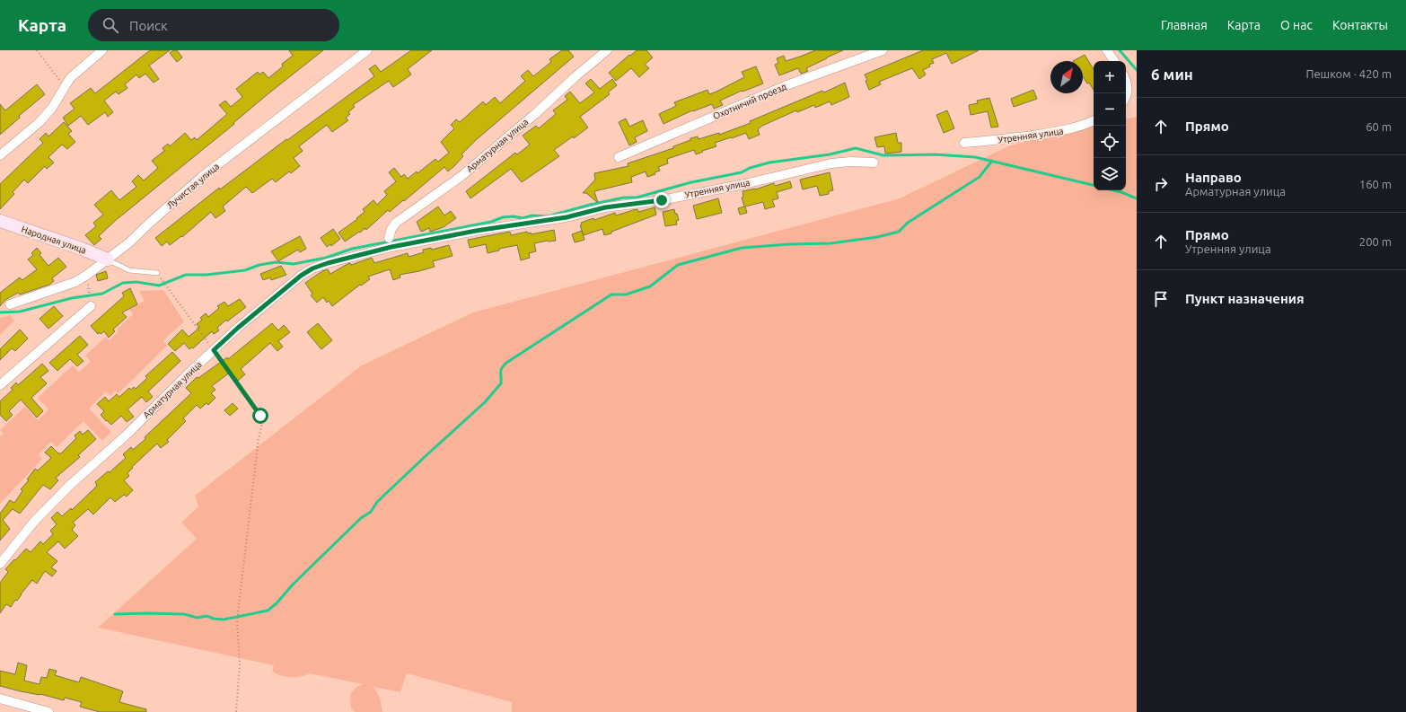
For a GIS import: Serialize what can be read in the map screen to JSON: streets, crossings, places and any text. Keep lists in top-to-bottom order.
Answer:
{
  "streets": {
    "street": [
      "Охотничий проезд",
      "Утренняя улица",
      "Арматурная улица",
      "Лучистая улица",
      "Народная улица"
    ]
  },
  "crossings": [
    ["Утренняя улица", "Арматурная улица"],
    ["Лучистая улица", "Народная улица"]
  ],
  "north": "top right",
  "page": {
    "header": "Карта",
    "search": "Поиск",
    "nav": [
      "Главная",
      "Карта",
      "О нас",
      "Контакты"
    ],
    "heading": ["6 мин", "Пешком · 420 m"],
    "map_buttons": ["+", "−"],
    "list": [
      ["Прямо", "60 m"],
      ["Направо", "Арматурная улица", "160 m"],
      ["Прямо", "Утренняя улица", "200 m"],
      "Пункт назначения"
    ]
  }
}
